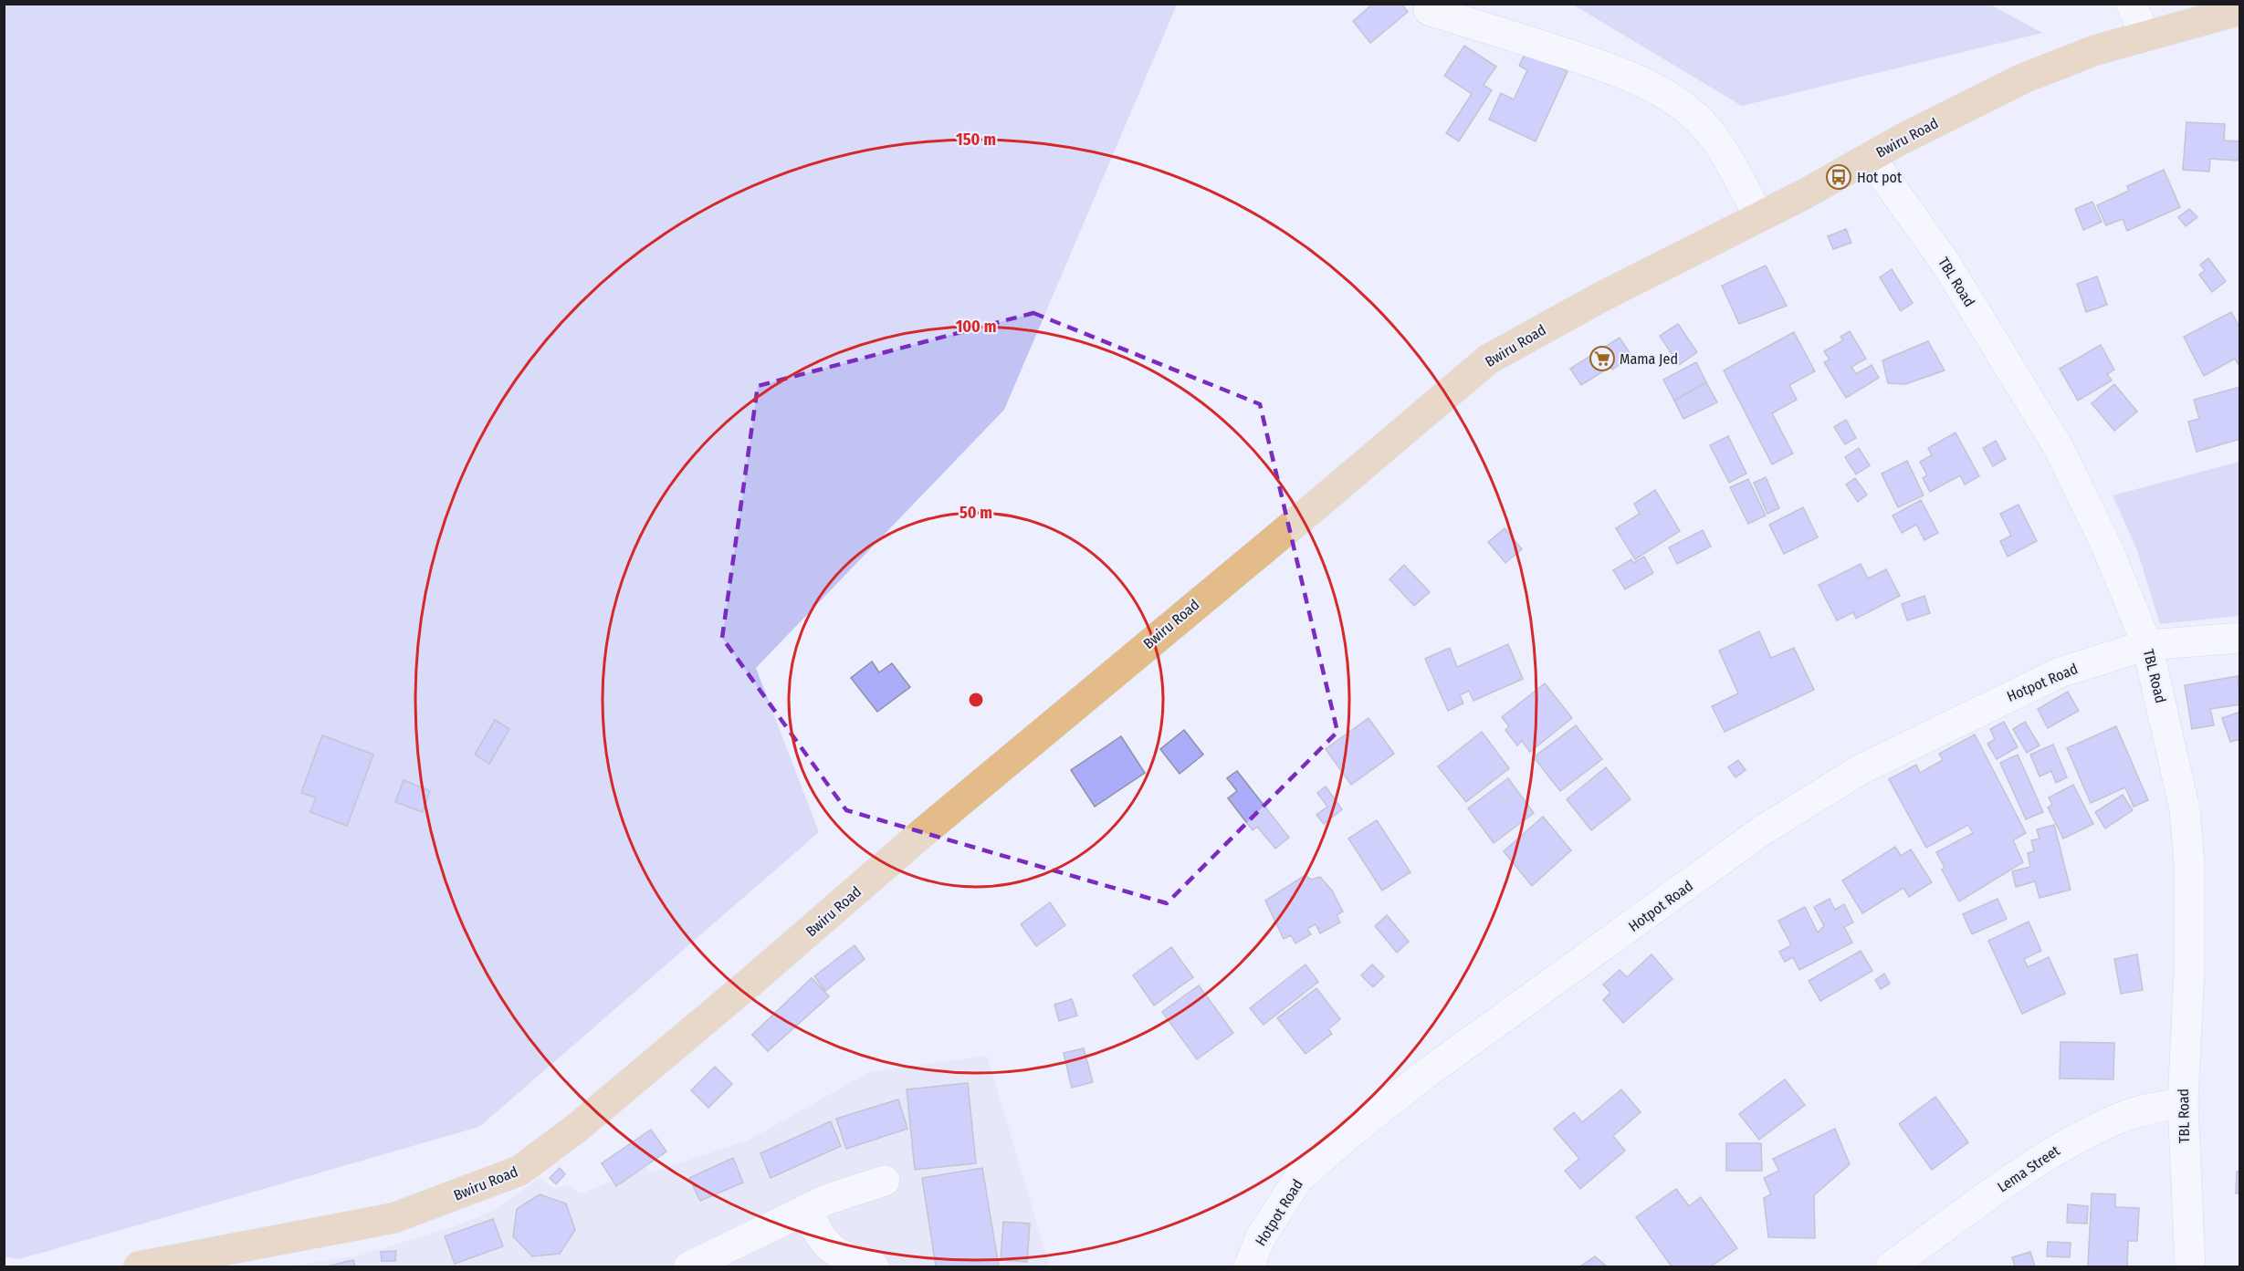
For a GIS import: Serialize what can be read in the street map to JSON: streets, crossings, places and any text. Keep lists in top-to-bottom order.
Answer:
{
  "streets": {
    "main road": ["Bwiru Road"],
    "street": ["TBL Road", "Hotpot Road", "Lema Street"]
  },
  "crossings": [
    ["Bwiru Road", "TBL Road"],
    ["TBL Road", "Hotpot Road"],
    ["TBL Road", "Lema Street"]
  ],
  "places": {
    "bus stop": ["Hot pot"],
    "supermarket": ["Mama Jed"]
  },
  "rings": ["150 m", "100 m", "50 m"]
}
